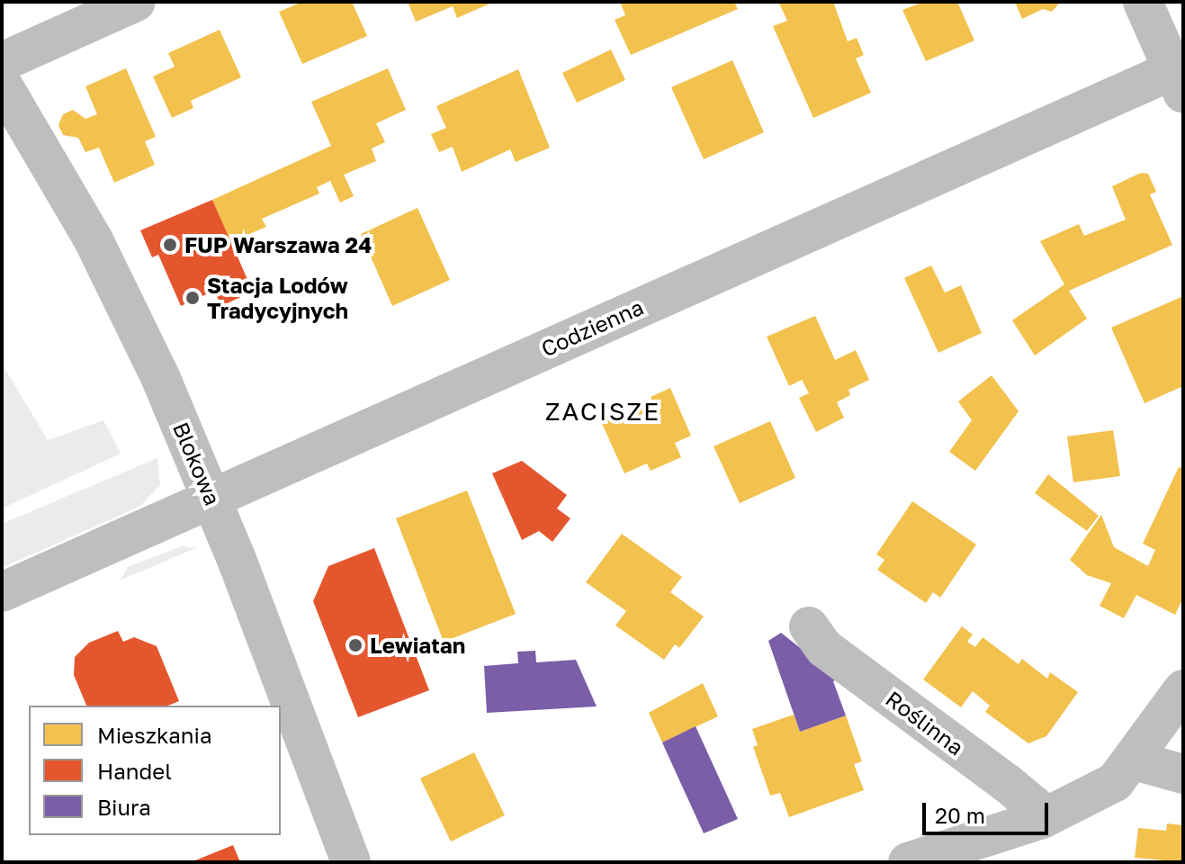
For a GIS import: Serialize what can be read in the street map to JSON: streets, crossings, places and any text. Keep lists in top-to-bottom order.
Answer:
{
  "streets": {
    "street": ["Codzienna", "Blokowa", "Roślinna"]
  },
  "crossings": [
    ["Codzienna", "Blokowa"]
  ],
  "districts": ["ZACISZE"],
  "places": ["FUP Warszawa 24", "Stacja Lodów Tradycyjnych", "Lewiatan"],
  "legend": ["Mieszkania", "Handel", "Biura"],
  "scale_bar": "20 m"
}
